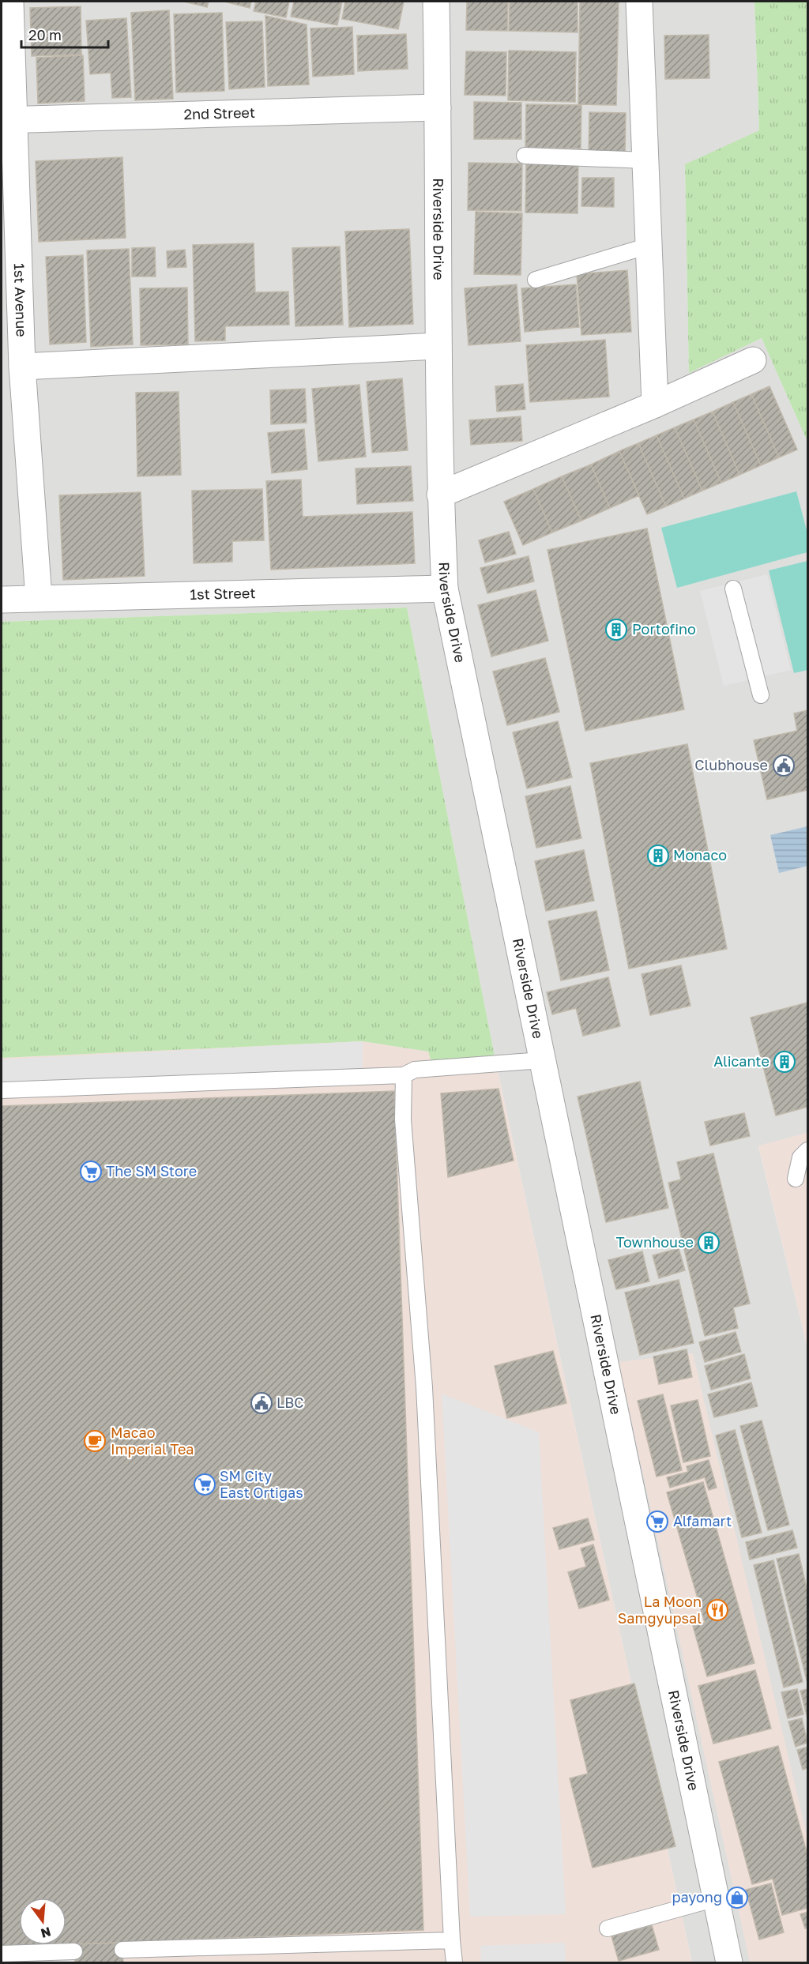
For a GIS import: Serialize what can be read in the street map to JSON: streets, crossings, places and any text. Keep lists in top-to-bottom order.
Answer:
{
  "streets": {
    "street": [
      "2nd Street",
      "Riverside Drive",
      "1st Avenue",
      "1st Street"
    ]
  },
  "crossings": [
    ["2nd Street", "Riverside Drive"],
    ["2nd Street", "1st Avenue"],
    ["Riverside Drive", "1st Street"],
    ["1st Avenue", "1st Street"]
  ],
  "places": {
    "building": [
      "Portofino",
      "Monaco",
      "Alicante",
      "Townhouse"
    ],
    "public building": ["Clubhouse", "LBC"],
    "supermarket": ["The SM Store", "SM City East Ortigas", "Alfamart"],
    "cafe": ["Macao Imperial Tea"],
    "restaurant": ["La Moon Samgyupsal"],
    "shop": ["payong"]
  },
  "scale_bar": "20 m",
  "north": "bottom"
}
